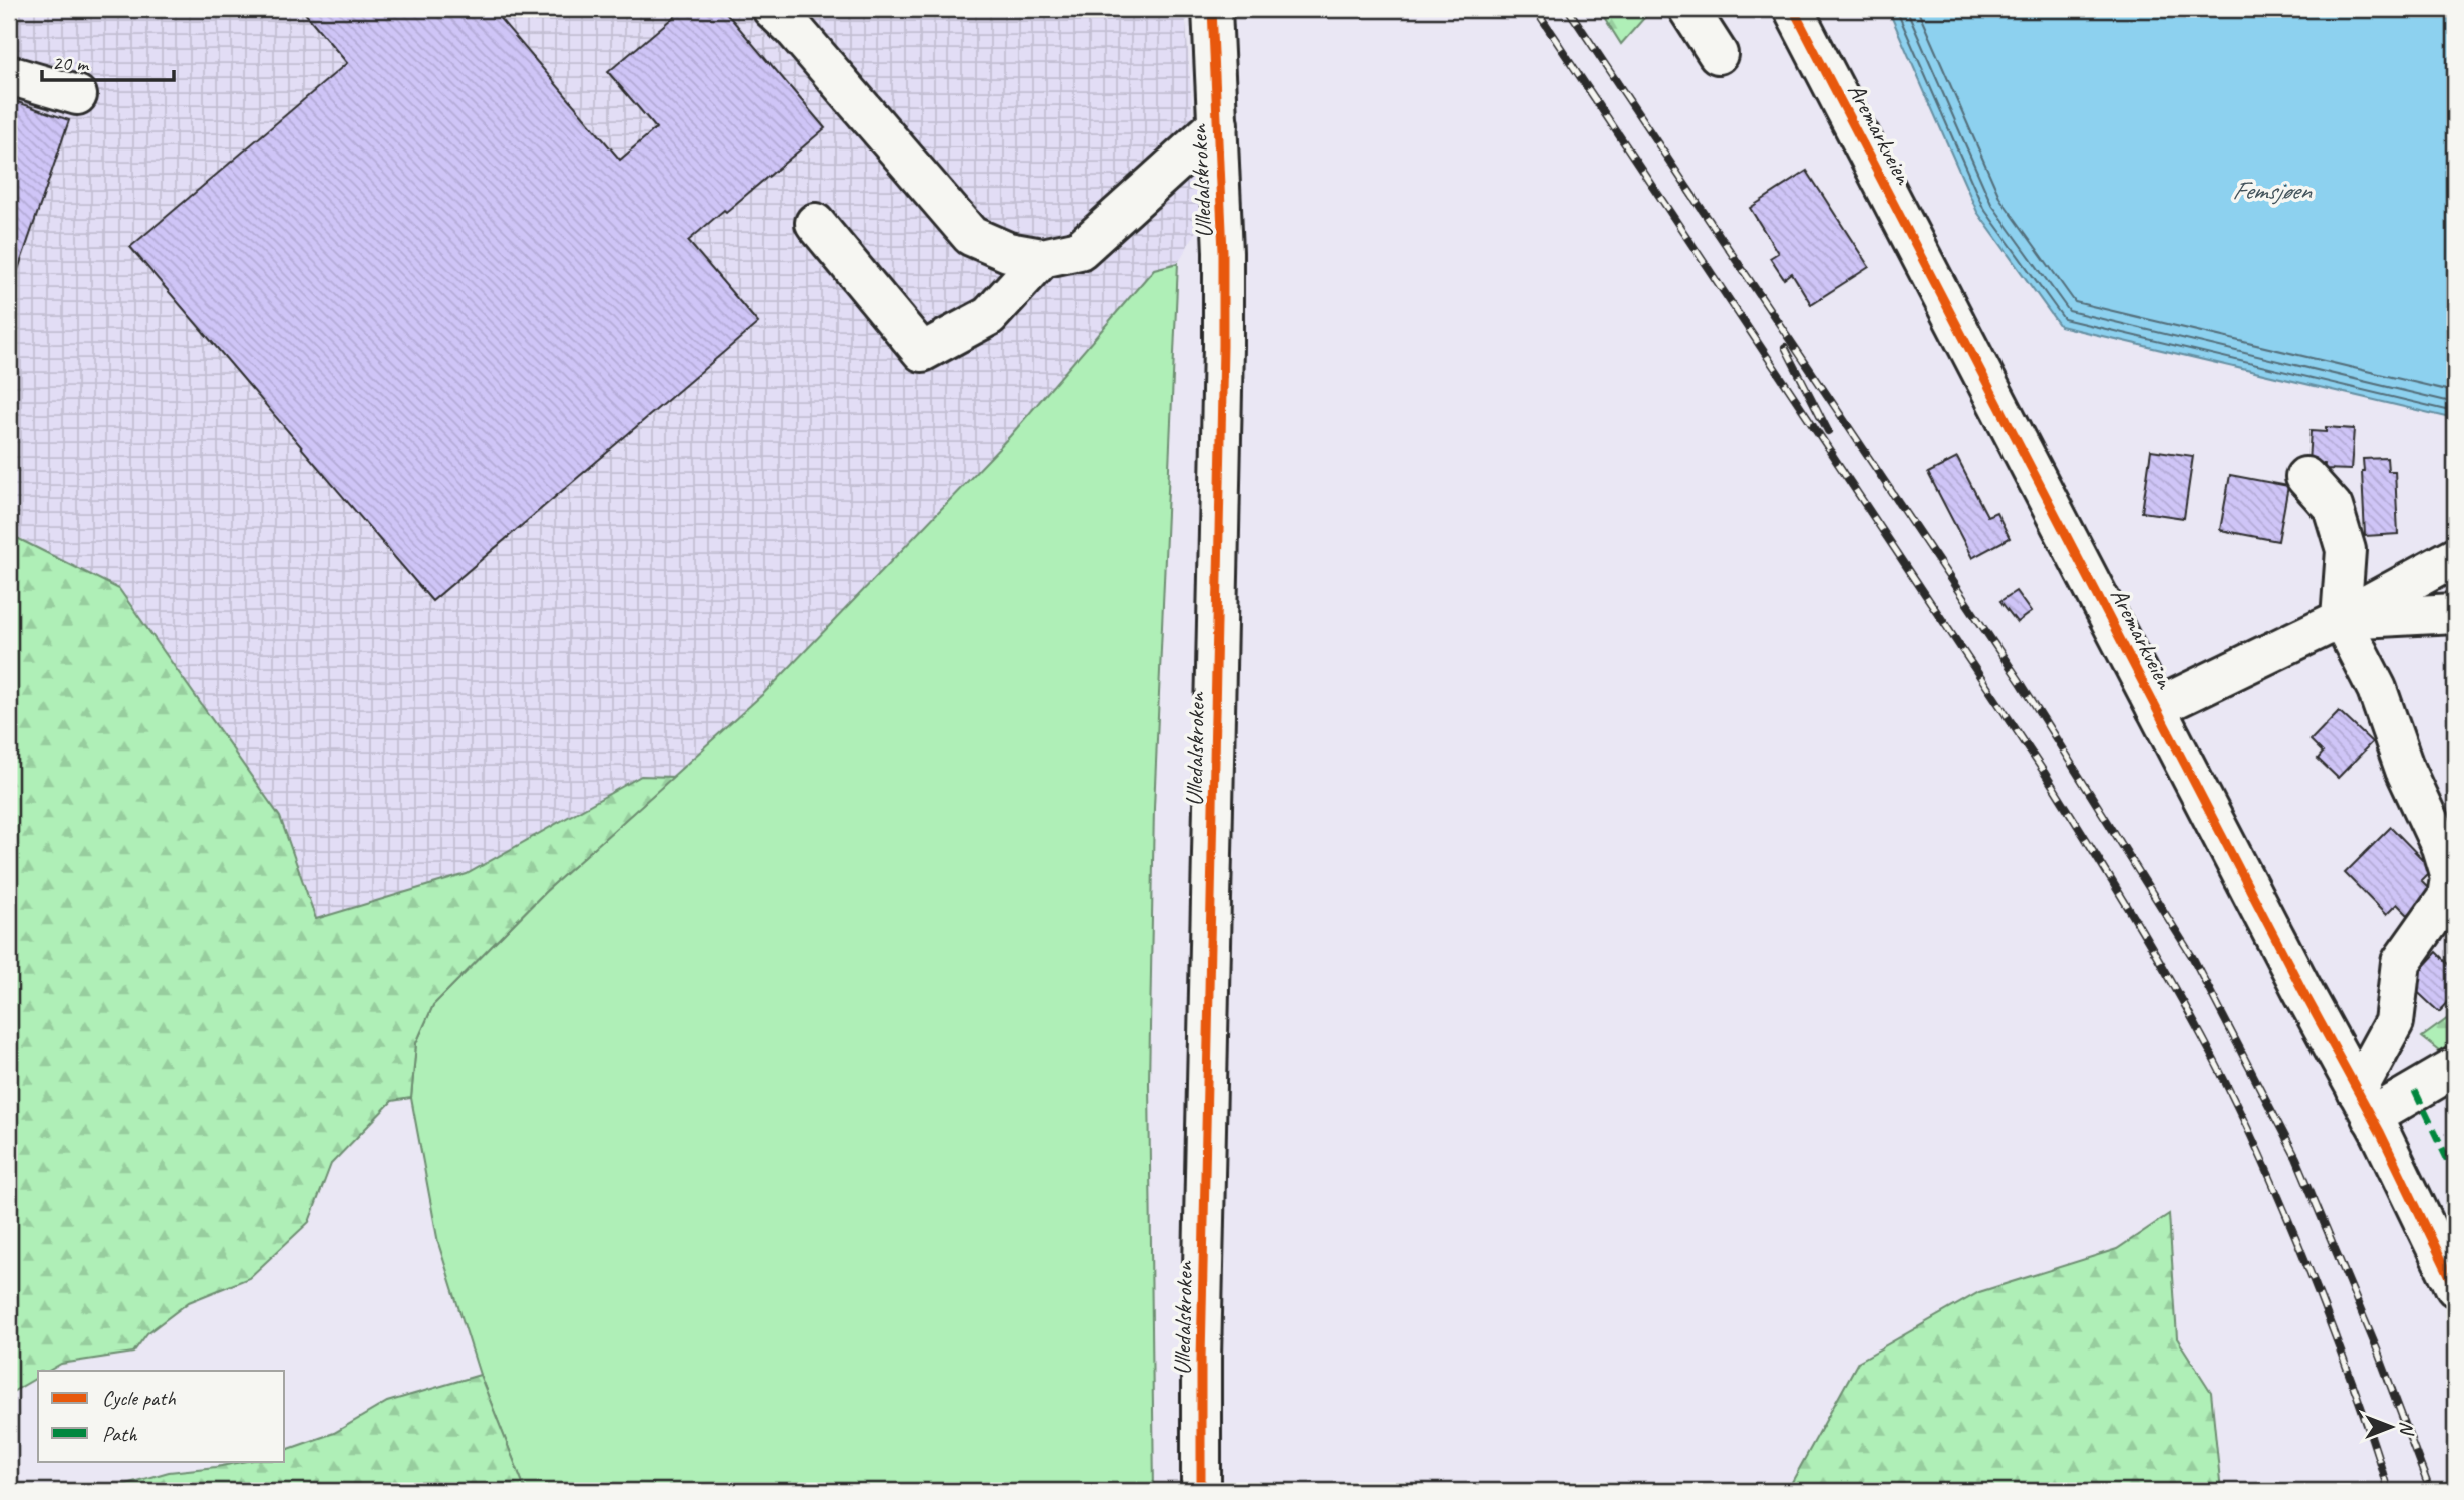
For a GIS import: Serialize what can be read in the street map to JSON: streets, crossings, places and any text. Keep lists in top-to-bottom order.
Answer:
{
  "streets": {
    "street": ["Aremarkveien", "Ulledalskroken"]
  },
  "water": ["Femsjøen"],
  "legend": ["Cycle path", "Path"],
  "scale_bar": "20 m",
  "north": "right"
}
